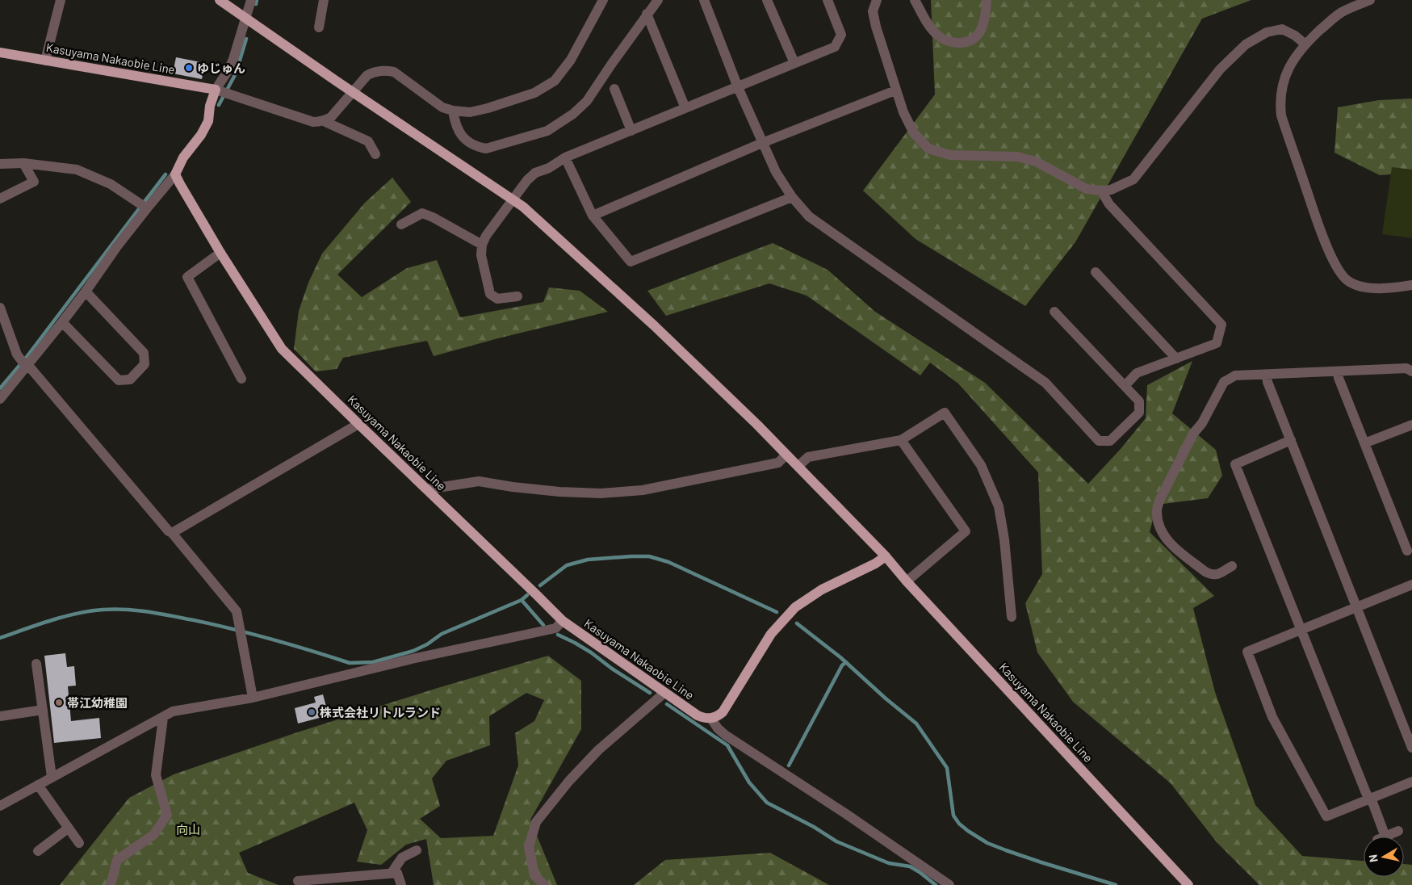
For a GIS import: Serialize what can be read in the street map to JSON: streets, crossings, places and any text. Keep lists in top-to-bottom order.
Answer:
{
  "streets": {
    "main road": ["Kasuyama Nakaobie Line"]
  },
  "parks": ["向山"],
  "places": ["ゆじゅん", "帯江幼稚園", "株式会社リトルランド"],
  "north": "left"
}
